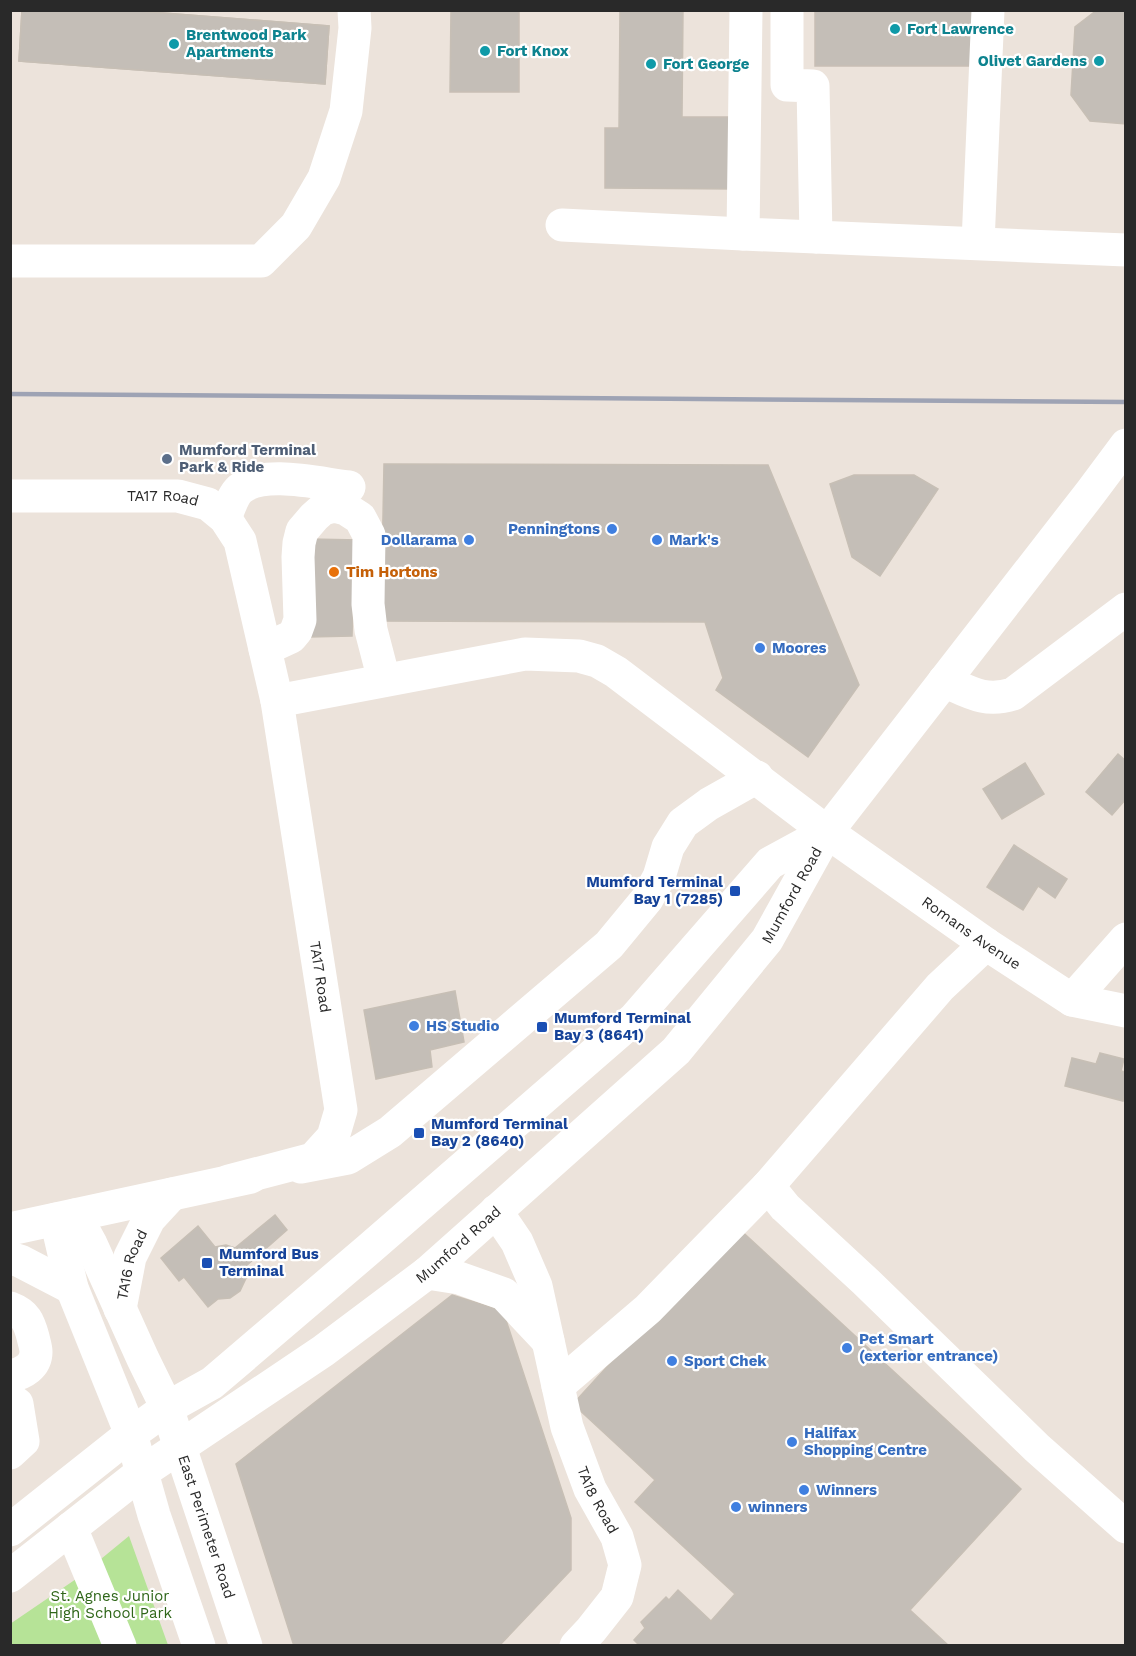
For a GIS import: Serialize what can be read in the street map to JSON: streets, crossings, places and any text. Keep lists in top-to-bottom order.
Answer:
{
  "streets": {
    "street": [
      "TA17 Road",
      "Mumford Road",
      "Romans Avenue",
      "TA16 Road",
      "TA18 Road",
      "East Perimeter Road"
    ]
  },
  "crossings": [
    ["Mumford Road", "Romans Avenue"],
    ["Mumford Road", "TA16 Road"],
    ["Mumford Road", "TA18 Road"],
    ["Mumford Road", "East Perimeter Road"],
    ["TA16 Road", "East Perimeter Road"]
  ],
  "parks": ["St. Agnes Junior High School Park"],
  "places": {
    "other": [
      "Fort Lawrence",
      "Brentwood Park Apartments",
      "Fort Knox",
      "Olivet Gardens",
      "Fort George",
      "Mumford Terminal Park & Ride",
      "Penningtons",
      "Dollarama",
      "Mark's",
      "Tim Hortons",
      "Moores",
      "HS Studio",
      "Pet Smart (exterior entrance)",
      "Sport Chek",
      "Halifax Shopping Centre",
      "Winners",
      "winners"
    ],
    "transit": [
      "Mumford Terminal Bay 1 (7285)",
      "Mumford Terminal Bay 3 (8641)",
      "Mumford Terminal Bay 2 (8640)",
      "Mumford Bus Terminal"
    ]
  }
}
